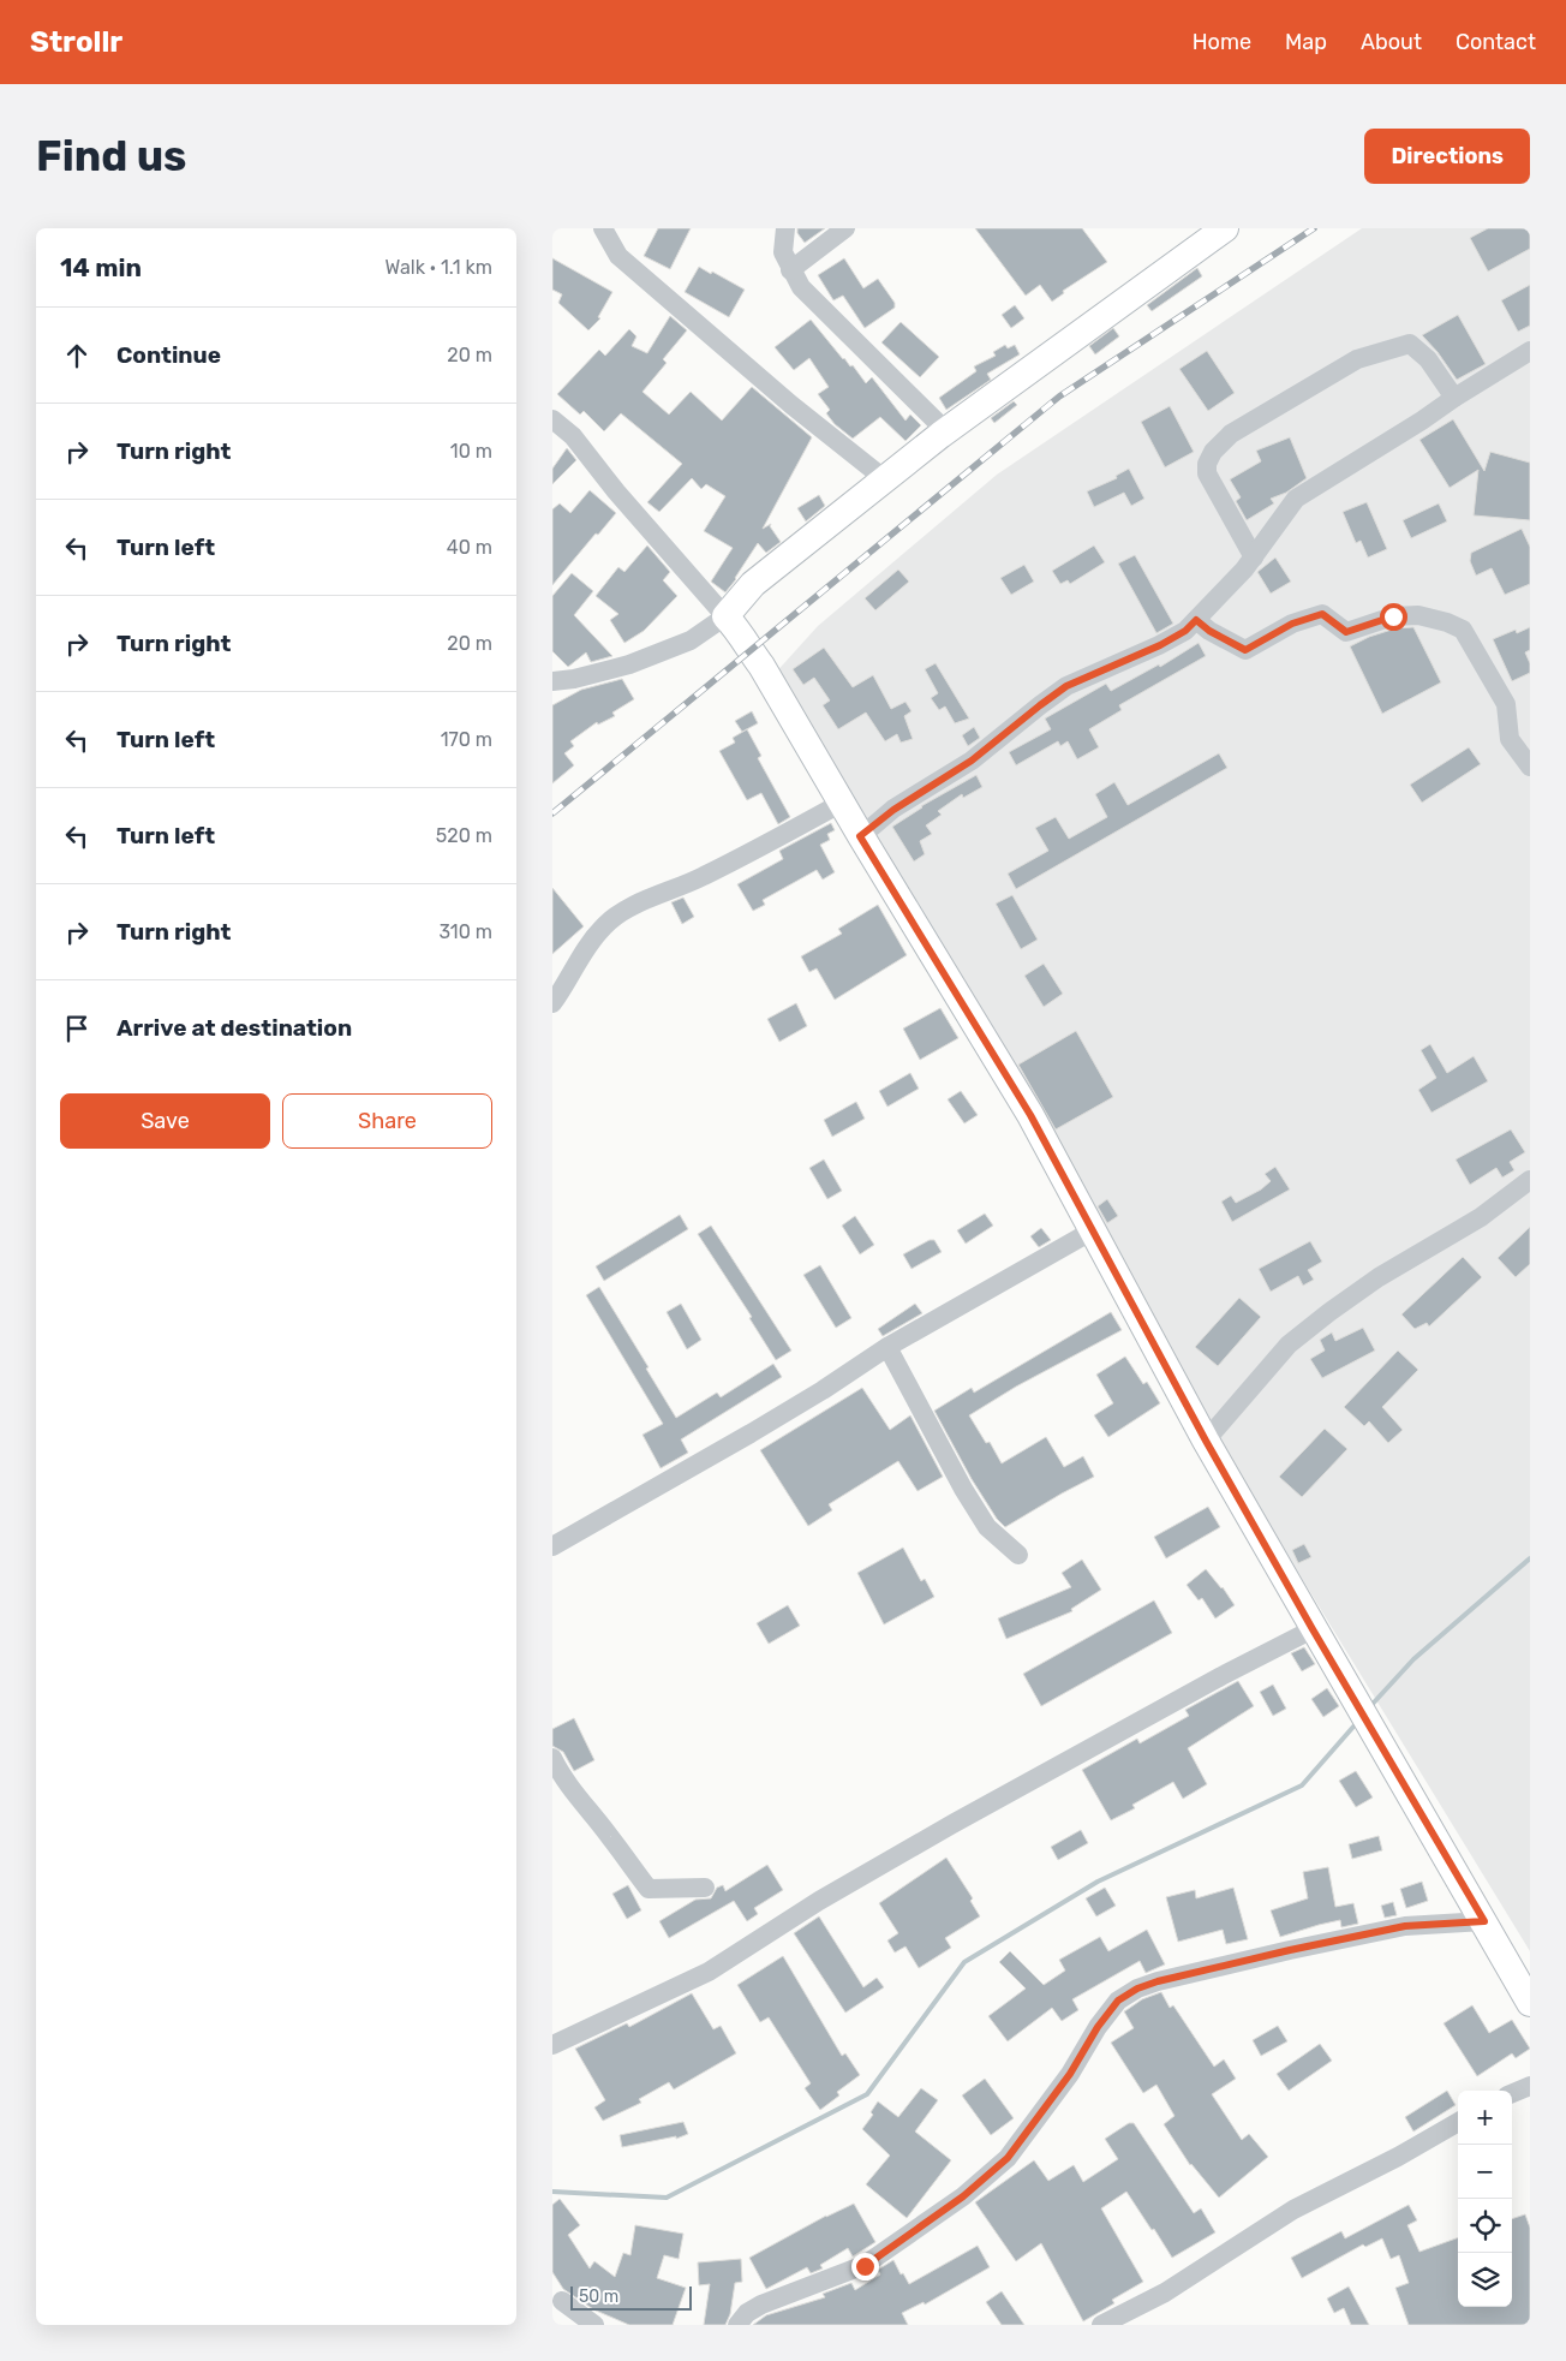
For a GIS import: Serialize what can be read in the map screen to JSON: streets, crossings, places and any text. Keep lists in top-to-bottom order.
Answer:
{
  "scale_bar": "50 m",
  "page": {
    "header": "Strollr",
    "nav": [
      "Home",
      "Map",
      "About",
      "Contact"
    ],
    "buttons": [
      "Directions",
      ["Save", "Share"]
    ],
    "title": "Find us",
    "heading": ["14 min", "Walk · 1.1 km"],
    "list": [
      ["Continue", "20 m"],
      ["Turn right", "10 m"],
      ["Turn left", "40 m"],
      ["Turn right", "20 m"],
      ["Turn left", "170 m"],
      ["Turn left", "520 m"],
      ["Turn right", "310 m"],
      "Arrive at destination"
    ],
    "map_buttons": ["+", "−"],
    "scale": "50 m"
  }
}
